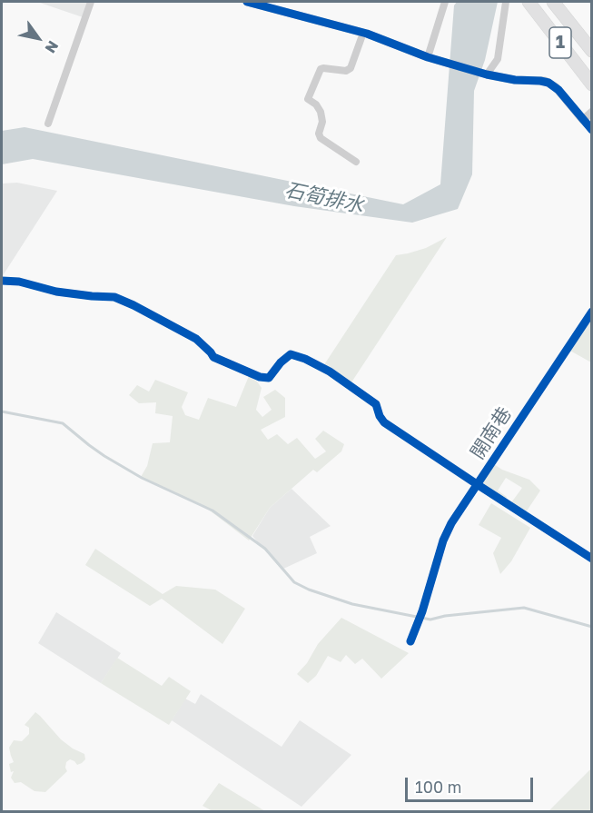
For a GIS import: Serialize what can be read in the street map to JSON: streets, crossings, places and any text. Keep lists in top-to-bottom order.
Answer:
{
  "streets": {
    "highway": ["1"],
    "street": ["開南巷"]
  },
  "water": ["石筍排水"],
  "scale_bar": "100 m",
  "north": "bottom right"
}
